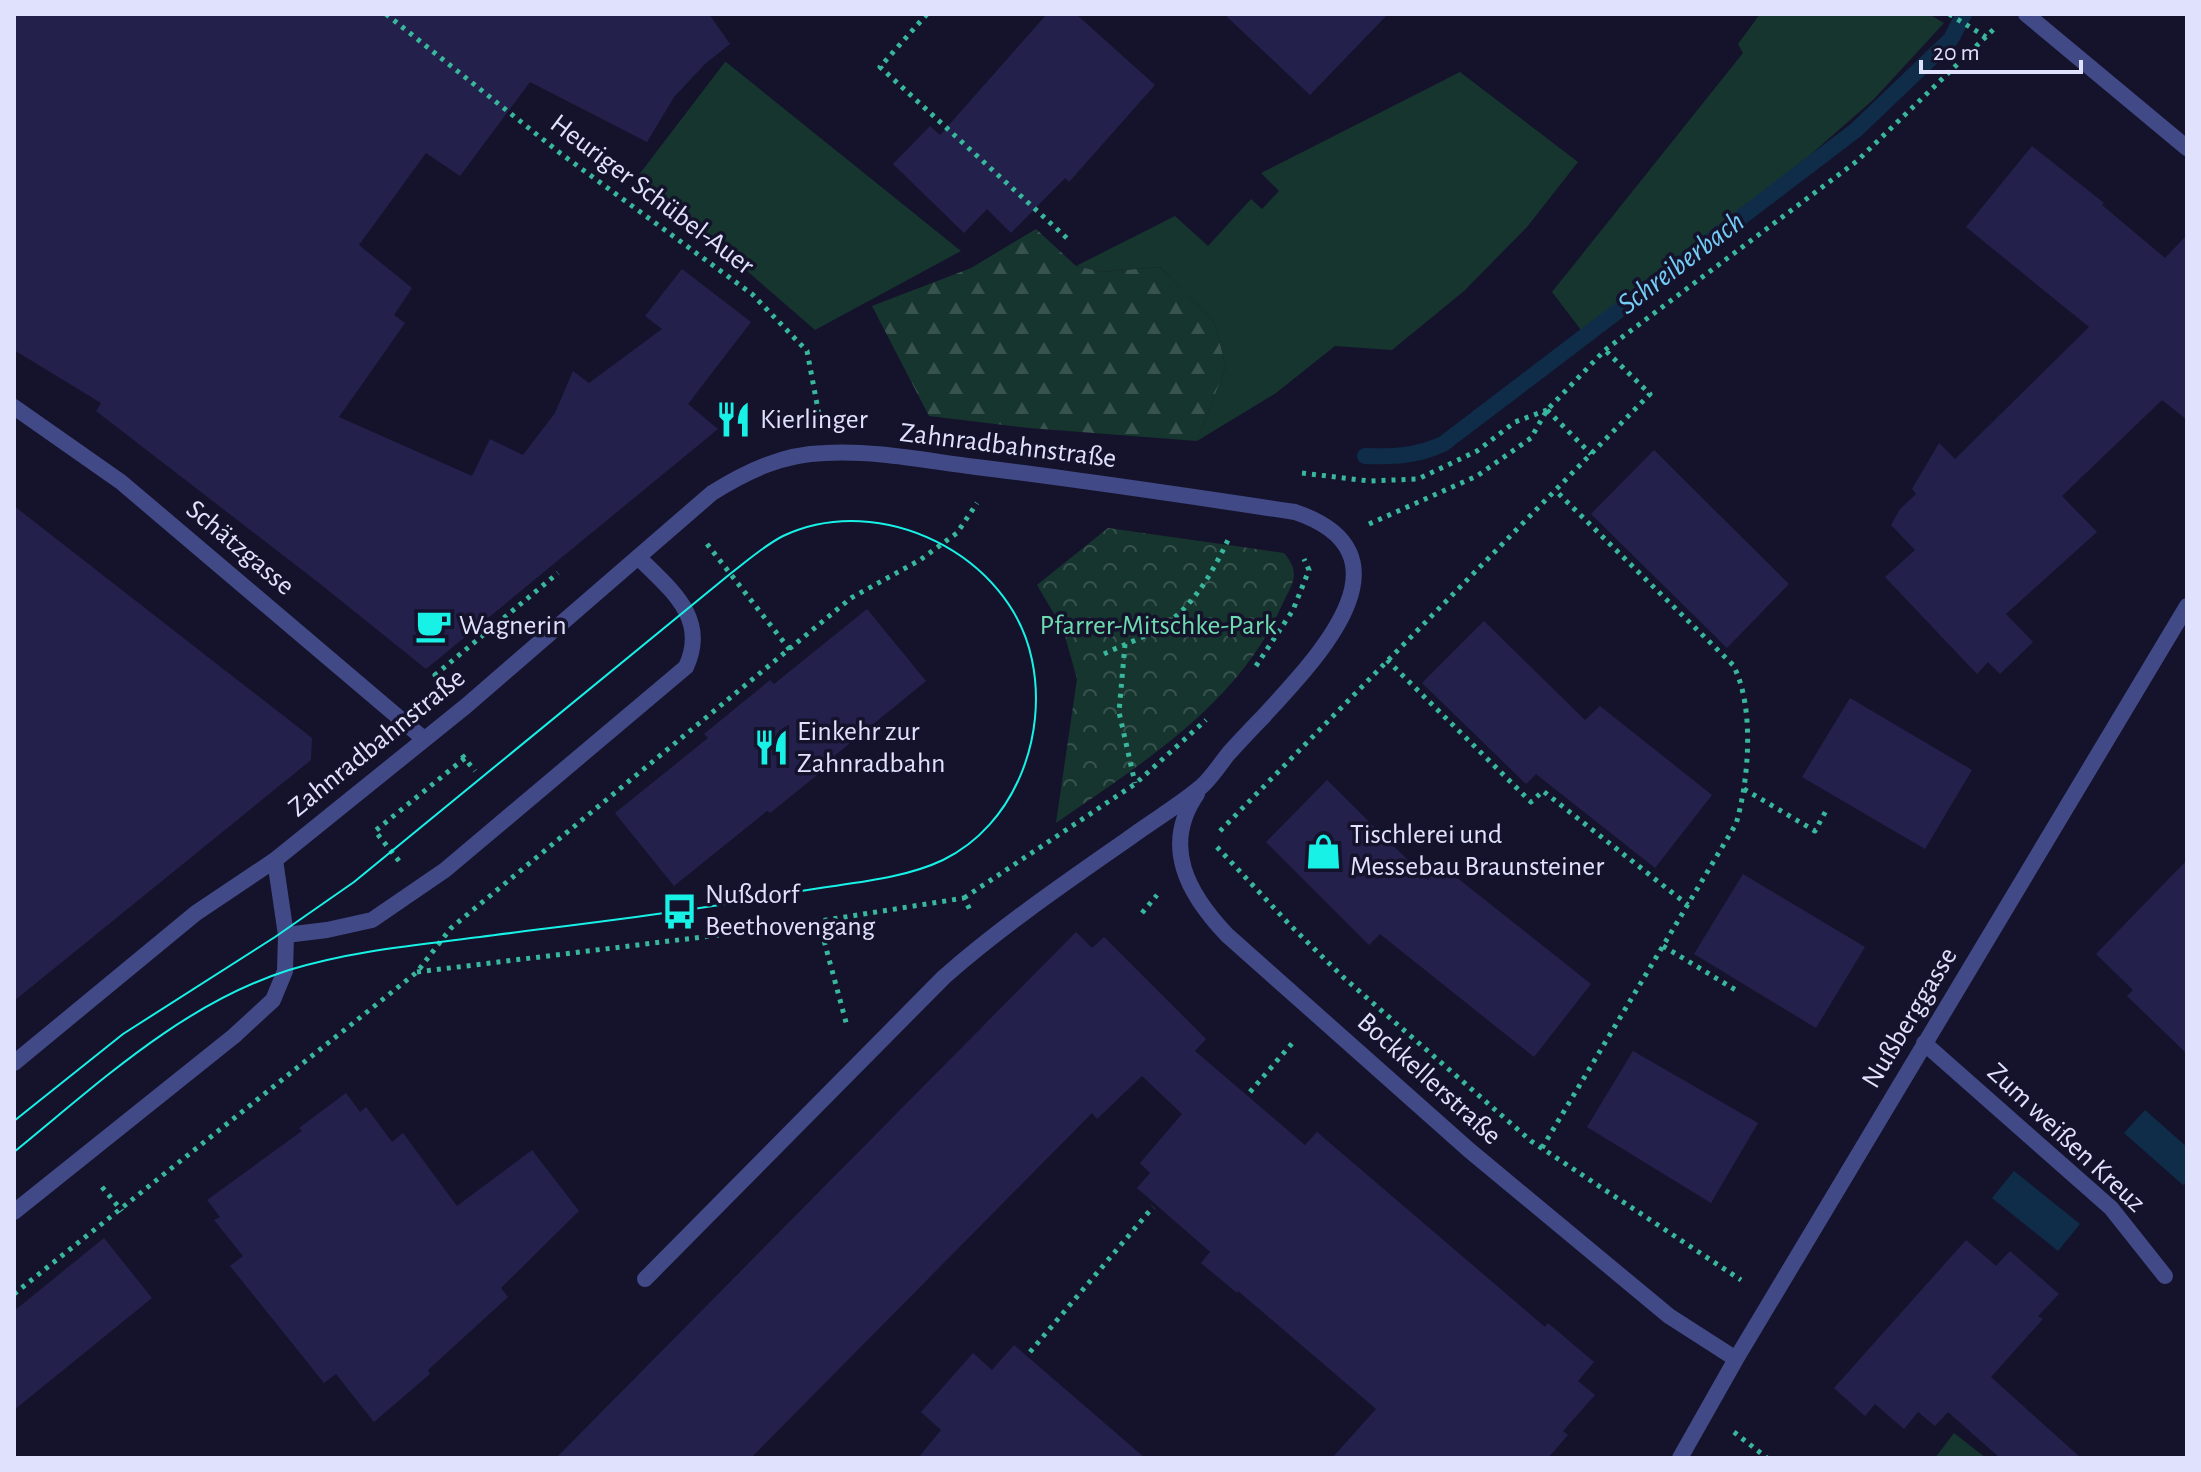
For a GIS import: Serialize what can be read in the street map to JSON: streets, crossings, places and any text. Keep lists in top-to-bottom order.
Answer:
{
  "streets": {
    "street": [
      "Zahnradbahnstraße",
      "Schätzgasse",
      "Nußberggasse",
      "Bockkellerstraße",
      "Zum weißen Kreuz"
    ],
    "path": ["Heuriger Schübel-Auer"]
  },
  "crossings": [
    ["Heuriger Schübel-Auer", "Zahnradbahnstraße"],
    ["Zahnradbahnstraße", "Schätzgasse"],
    ["Nußberggasse", "Bockkellerstraße"],
    ["Nußberggasse", "Zum weißen Kreuz"]
  ],
  "water": ["Schreiberbach"],
  "parks": ["Pfarrer-Mitschke-Park"],
  "places": {
    "restaurant": ["Kierlinger", "Einkehr zur Zahnradbahn"],
    "cafe": ["Wagnerin"],
    "shop": ["Tischlerei und Messebau Braunsteiner"],
    "bus stop": ["Nußdorf Beethovengang"]
  },
  "scale_bar": "20 m"
}
